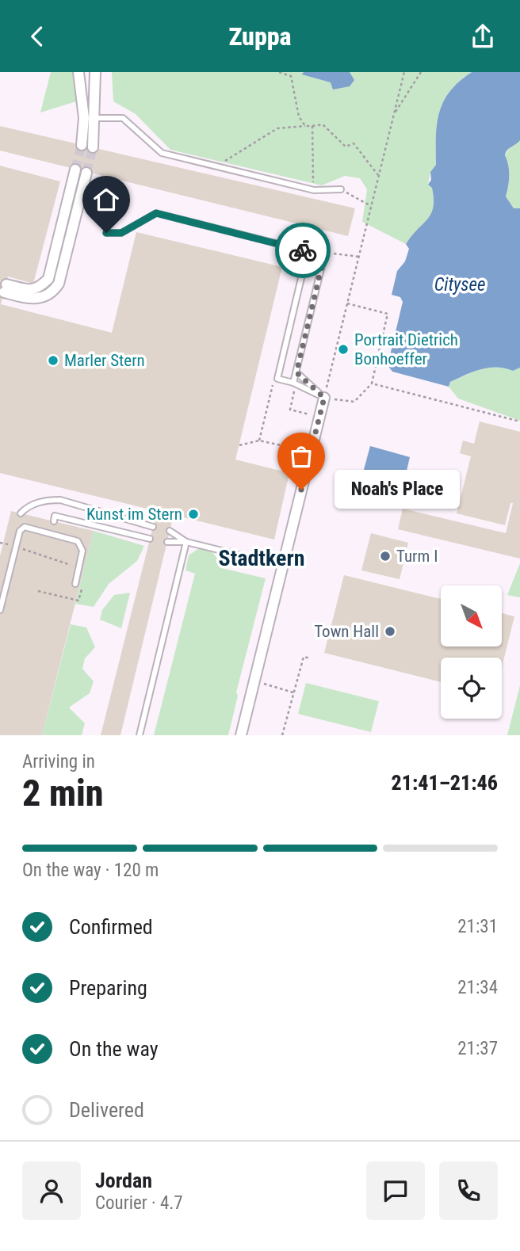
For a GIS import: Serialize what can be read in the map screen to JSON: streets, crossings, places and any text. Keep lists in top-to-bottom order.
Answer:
{
  "districts": ["Stadtkern"],
  "water": ["Citysee"],
  "places": [
    "Portrait Dietrich Bonhoeffer",
    "Marler Stern",
    "Noah's Place",
    "Kunst im Stern",
    "Turm I",
    "Town Hall"
  ],
  "north": "bottom right",
  "page": {
    "header": "Zuppa",
    "bubble": "Noah's Place",
    "heading": ["2 min", "Arriving in", "21:41–21:46"],
    "panel": ["Jordan", "Courier · 4.7"],
    "bar": "On the way · 120 m",
    "list": [
      ["Confirmed", "21:31"],
      ["Preparing", "21:34"],
      ["On the way", "21:37"],
      "Delivered"
    ]
  }
}
